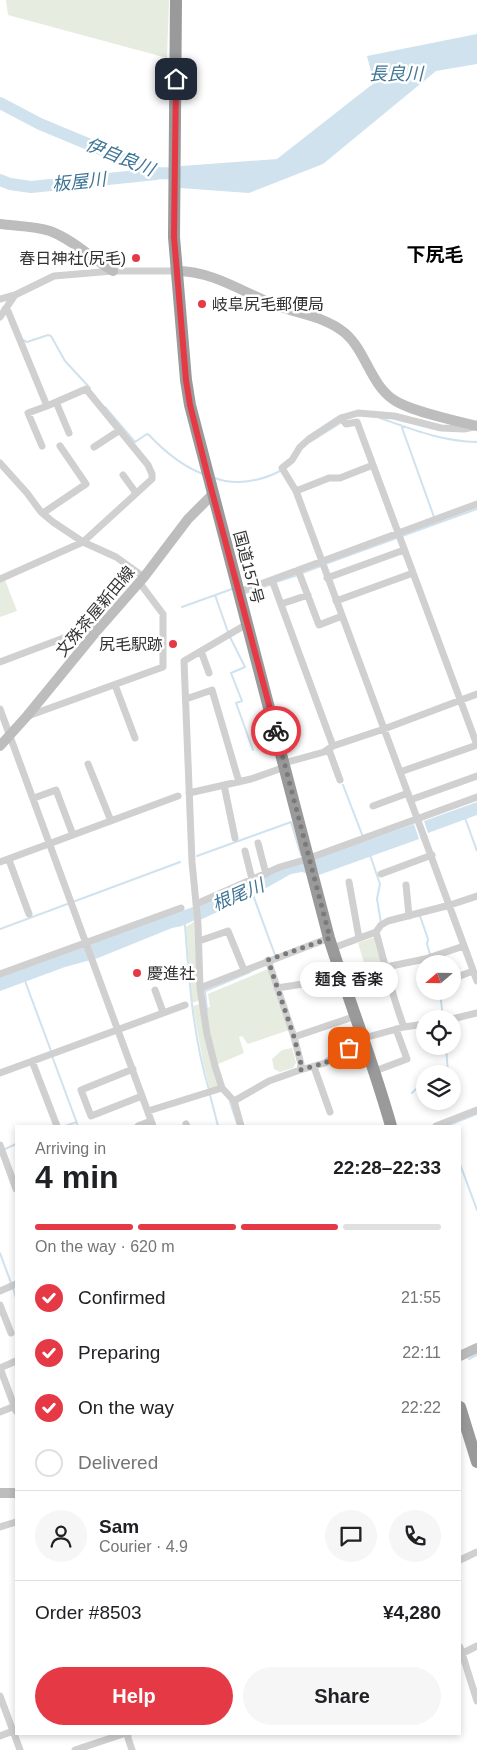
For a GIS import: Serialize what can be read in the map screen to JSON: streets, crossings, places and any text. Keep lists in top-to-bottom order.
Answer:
{
  "streets": {
    "highway": ["国道157号"],
    "main road": ["文殊茶屋新田線"]
  },
  "crossings": [
    ["国道157号", "文殊茶屋新田線"]
  ],
  "districts": ["下尻毛"],
  "water": [
    "長良川",
    "伊自良川",
    "板屋川",
    "根尾川"
  ],
  "places": [
    "春日神社(尻毛)",
    "岐阜尻毛郵便局",
    "尻毛駅跡",
    "慶進社",
    "麺食 香楽"
  ],
  "north": "left",
  "page": {
    "bubble": "麺食 香楽",
    "heading": ["4 min", "Arriving in", "22:28–22:33"],
    "panel": [
      "Sam",
      "Courier · 4.9",
      "Order #8503",
      "¥4,280"
    ],
    "bar": "On the way · 620 m",
    "list": [
      ["Confirmed", "21:55"],
      ["Preparing", "22:11"],
      ["On the way", "22:22"],
      "Delivered"
    ],
    "buttons": ["Help", "Share"]
  }
}
